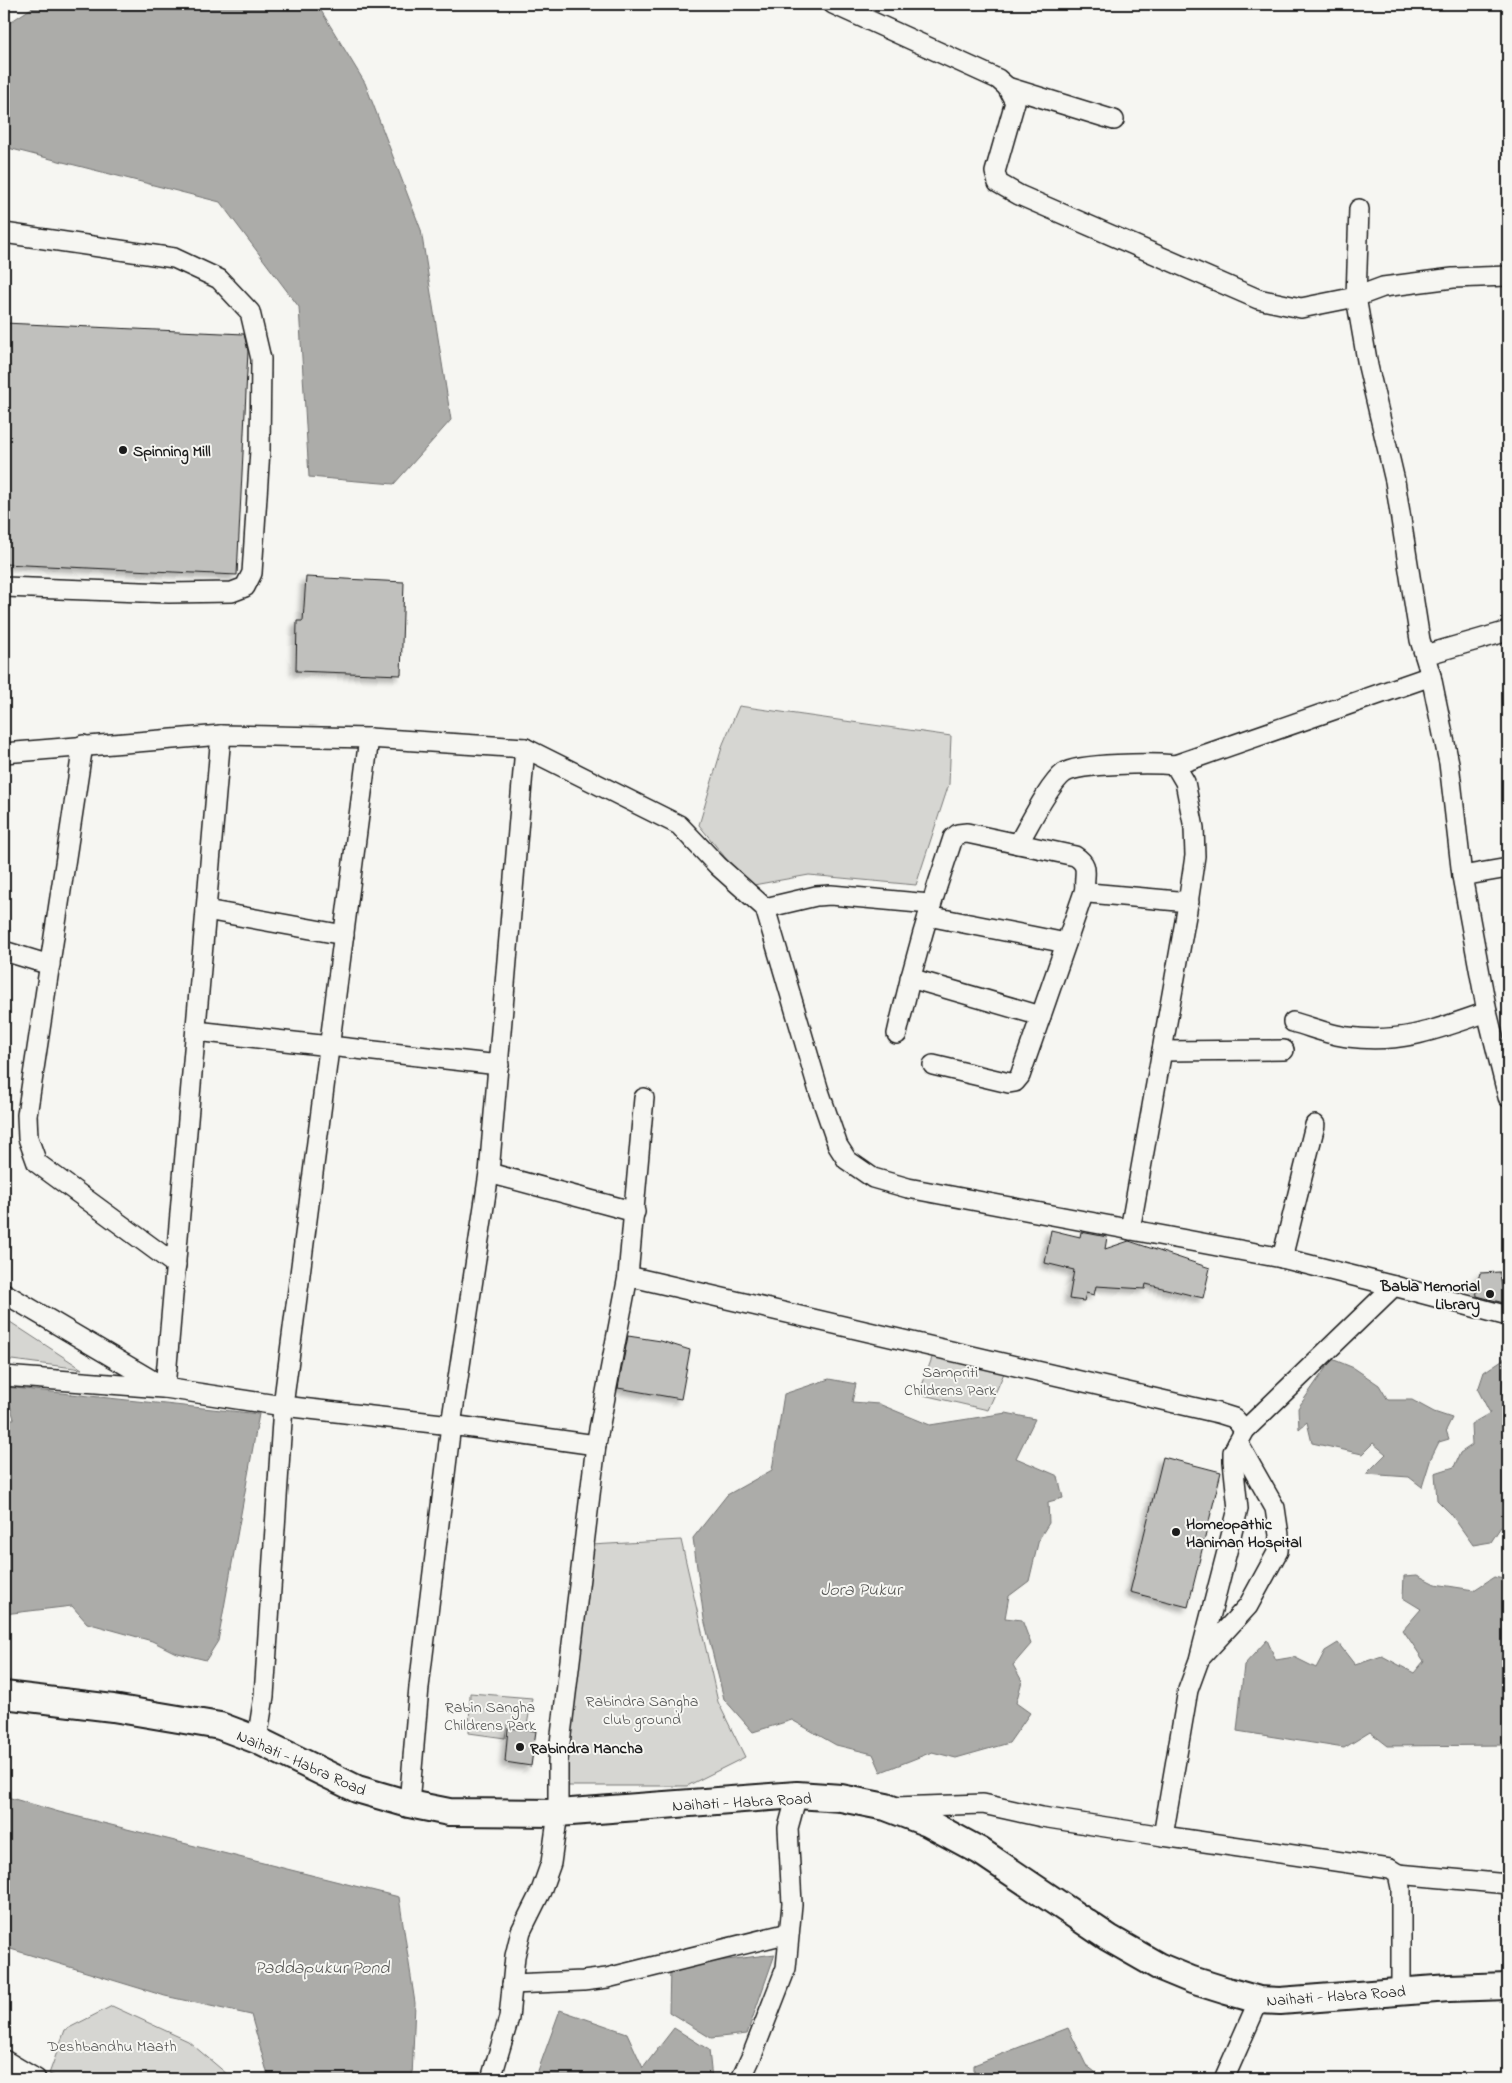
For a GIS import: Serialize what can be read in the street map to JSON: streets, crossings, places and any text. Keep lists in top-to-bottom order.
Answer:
{
  "streets": {
    "main road": ["Naihati - Habra Road"]
  },
  "water": ["Jora Pukur", "Paddapukur Pond"],
  "parks": [
    "Sampriti Childrens Park",
    "Rabindra Sangha club ground",
    "Rabin Sangha Childrens Park",
    "Deshbandhu Maath"
  ],
  "places": [
    "Spinning Mill",
    "Babla Memorial Library",
    "Homeopathic Haniman Hospital",
    "Rabindra Mancha"
  ]
}
